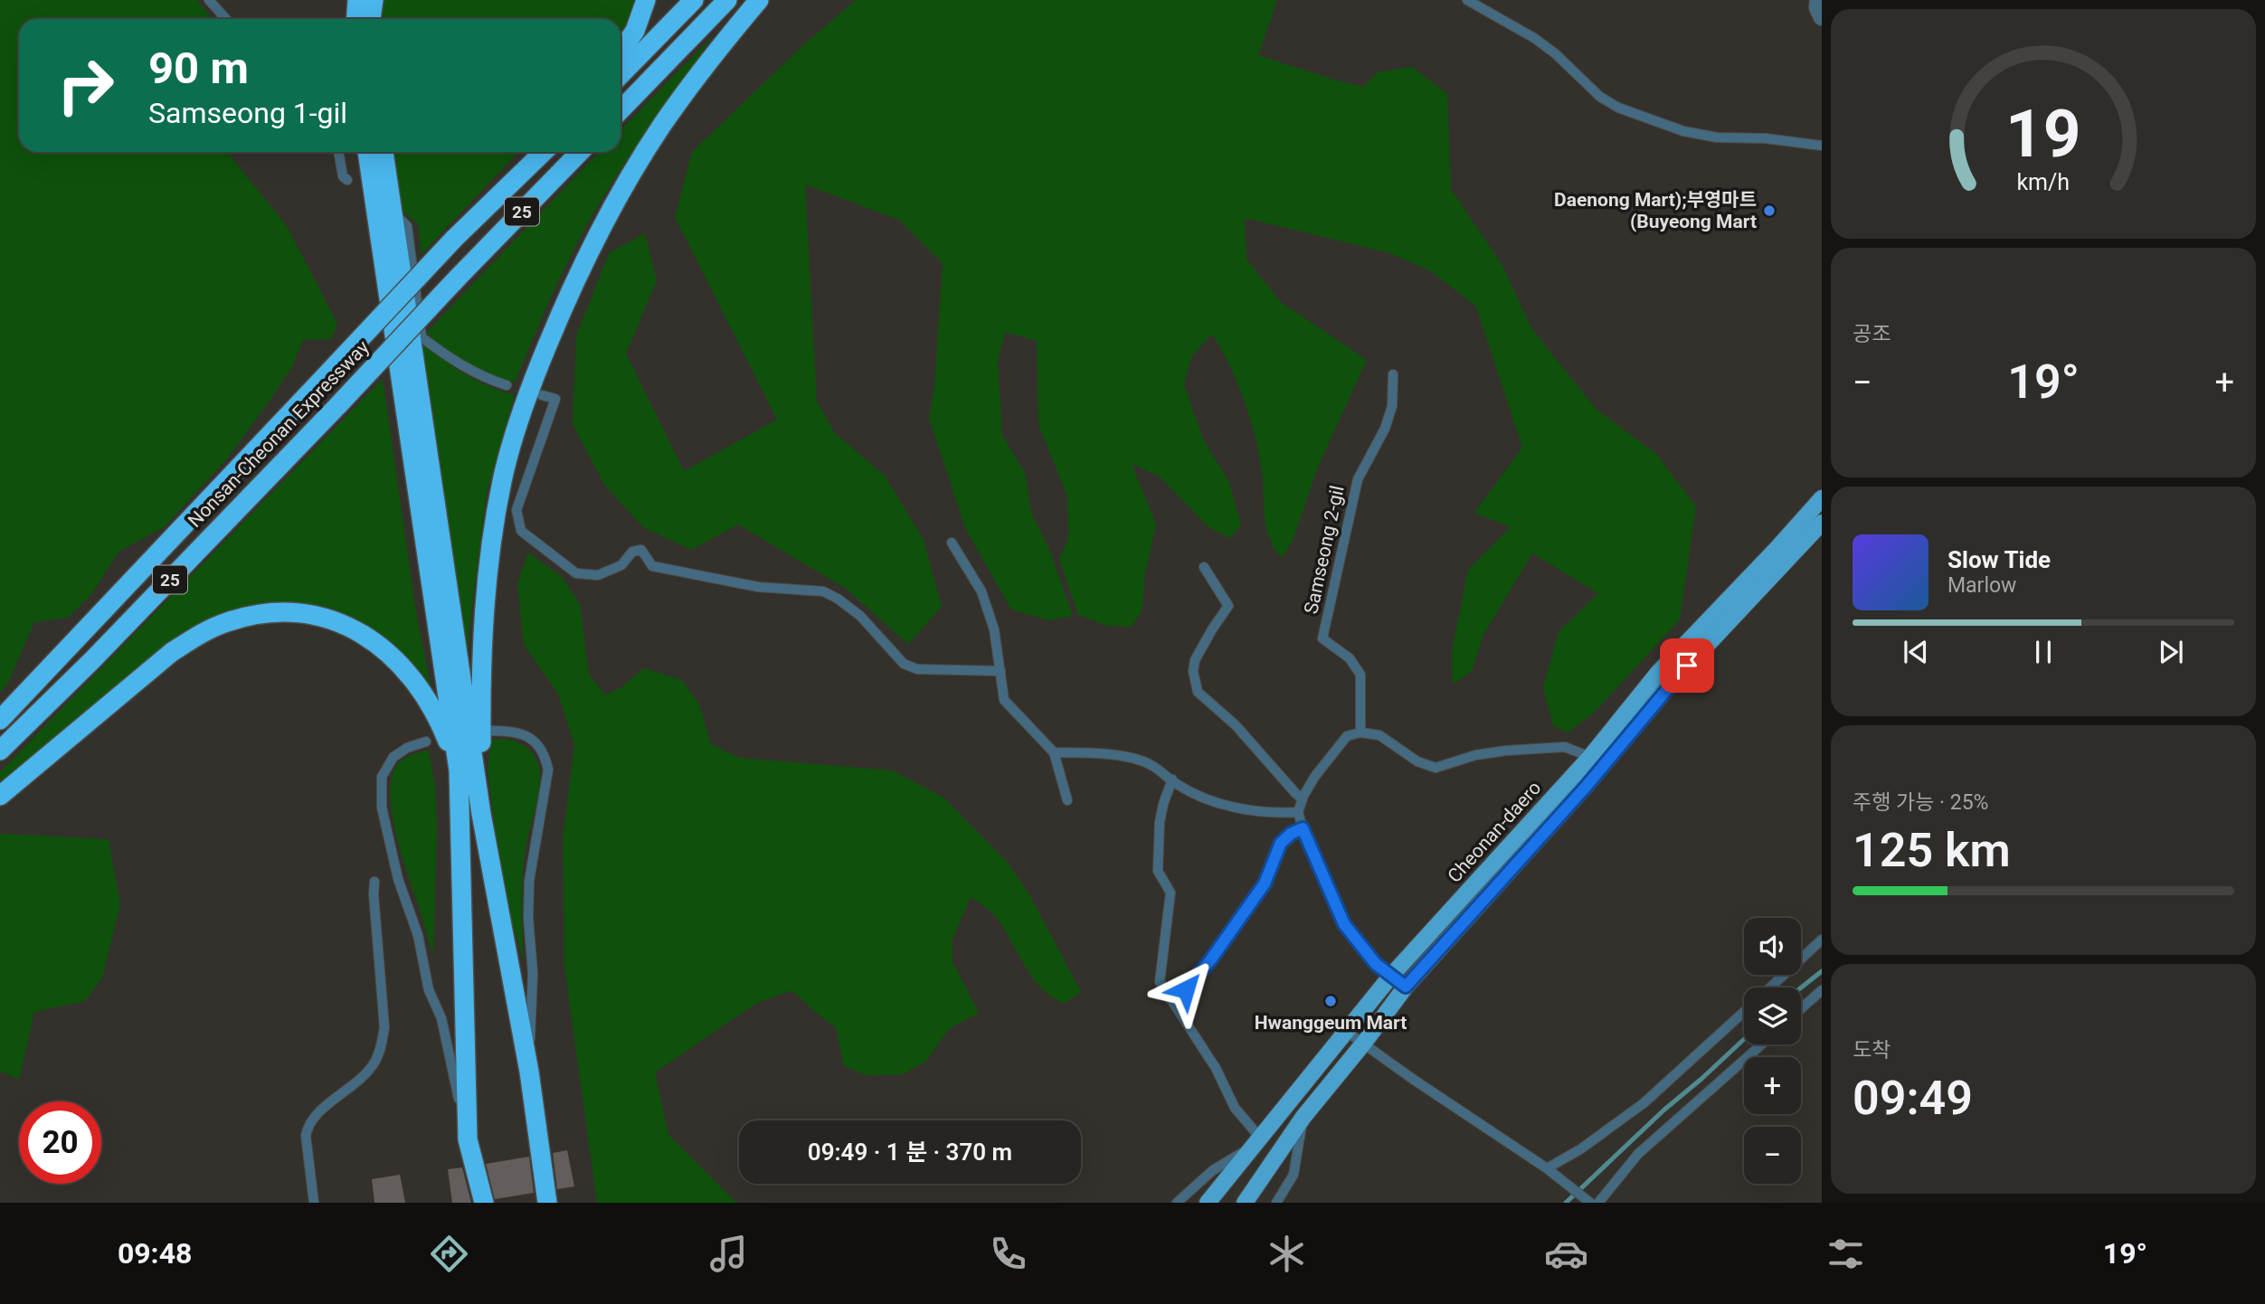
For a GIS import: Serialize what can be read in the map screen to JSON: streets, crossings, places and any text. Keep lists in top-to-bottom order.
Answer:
{
  "streets": {
    "highway": ["25", "Nonsan-Cheonan Expressway"],
    "main road": ["Cheonan-daero"],
    "lane": ["Samseong 2-gil"]
  },
  "places": ["Daenong Mart);부영마트 (Buyeong Mart", "Hwanggeum Mart"],
  "page": {
    "turn": ["90 m", "Samseong 1-gil"],
    "tile": [
      "공조",
      ["주행 가능 · 25%", "125 km"],
      ["도착", "09:49"]
    ],
    "heat": ["−", "19°", "+"],
    "song": ["Slow Tide", "Marlow"],
    "map_buttons": ["+", "−"],
    "limit": "20",
    "trip": "09:49 · 1 분 · 370 m",
    "tabs": ["09:48", "19°"],
    "gauge": ["19", "km/h"]
  }
}
